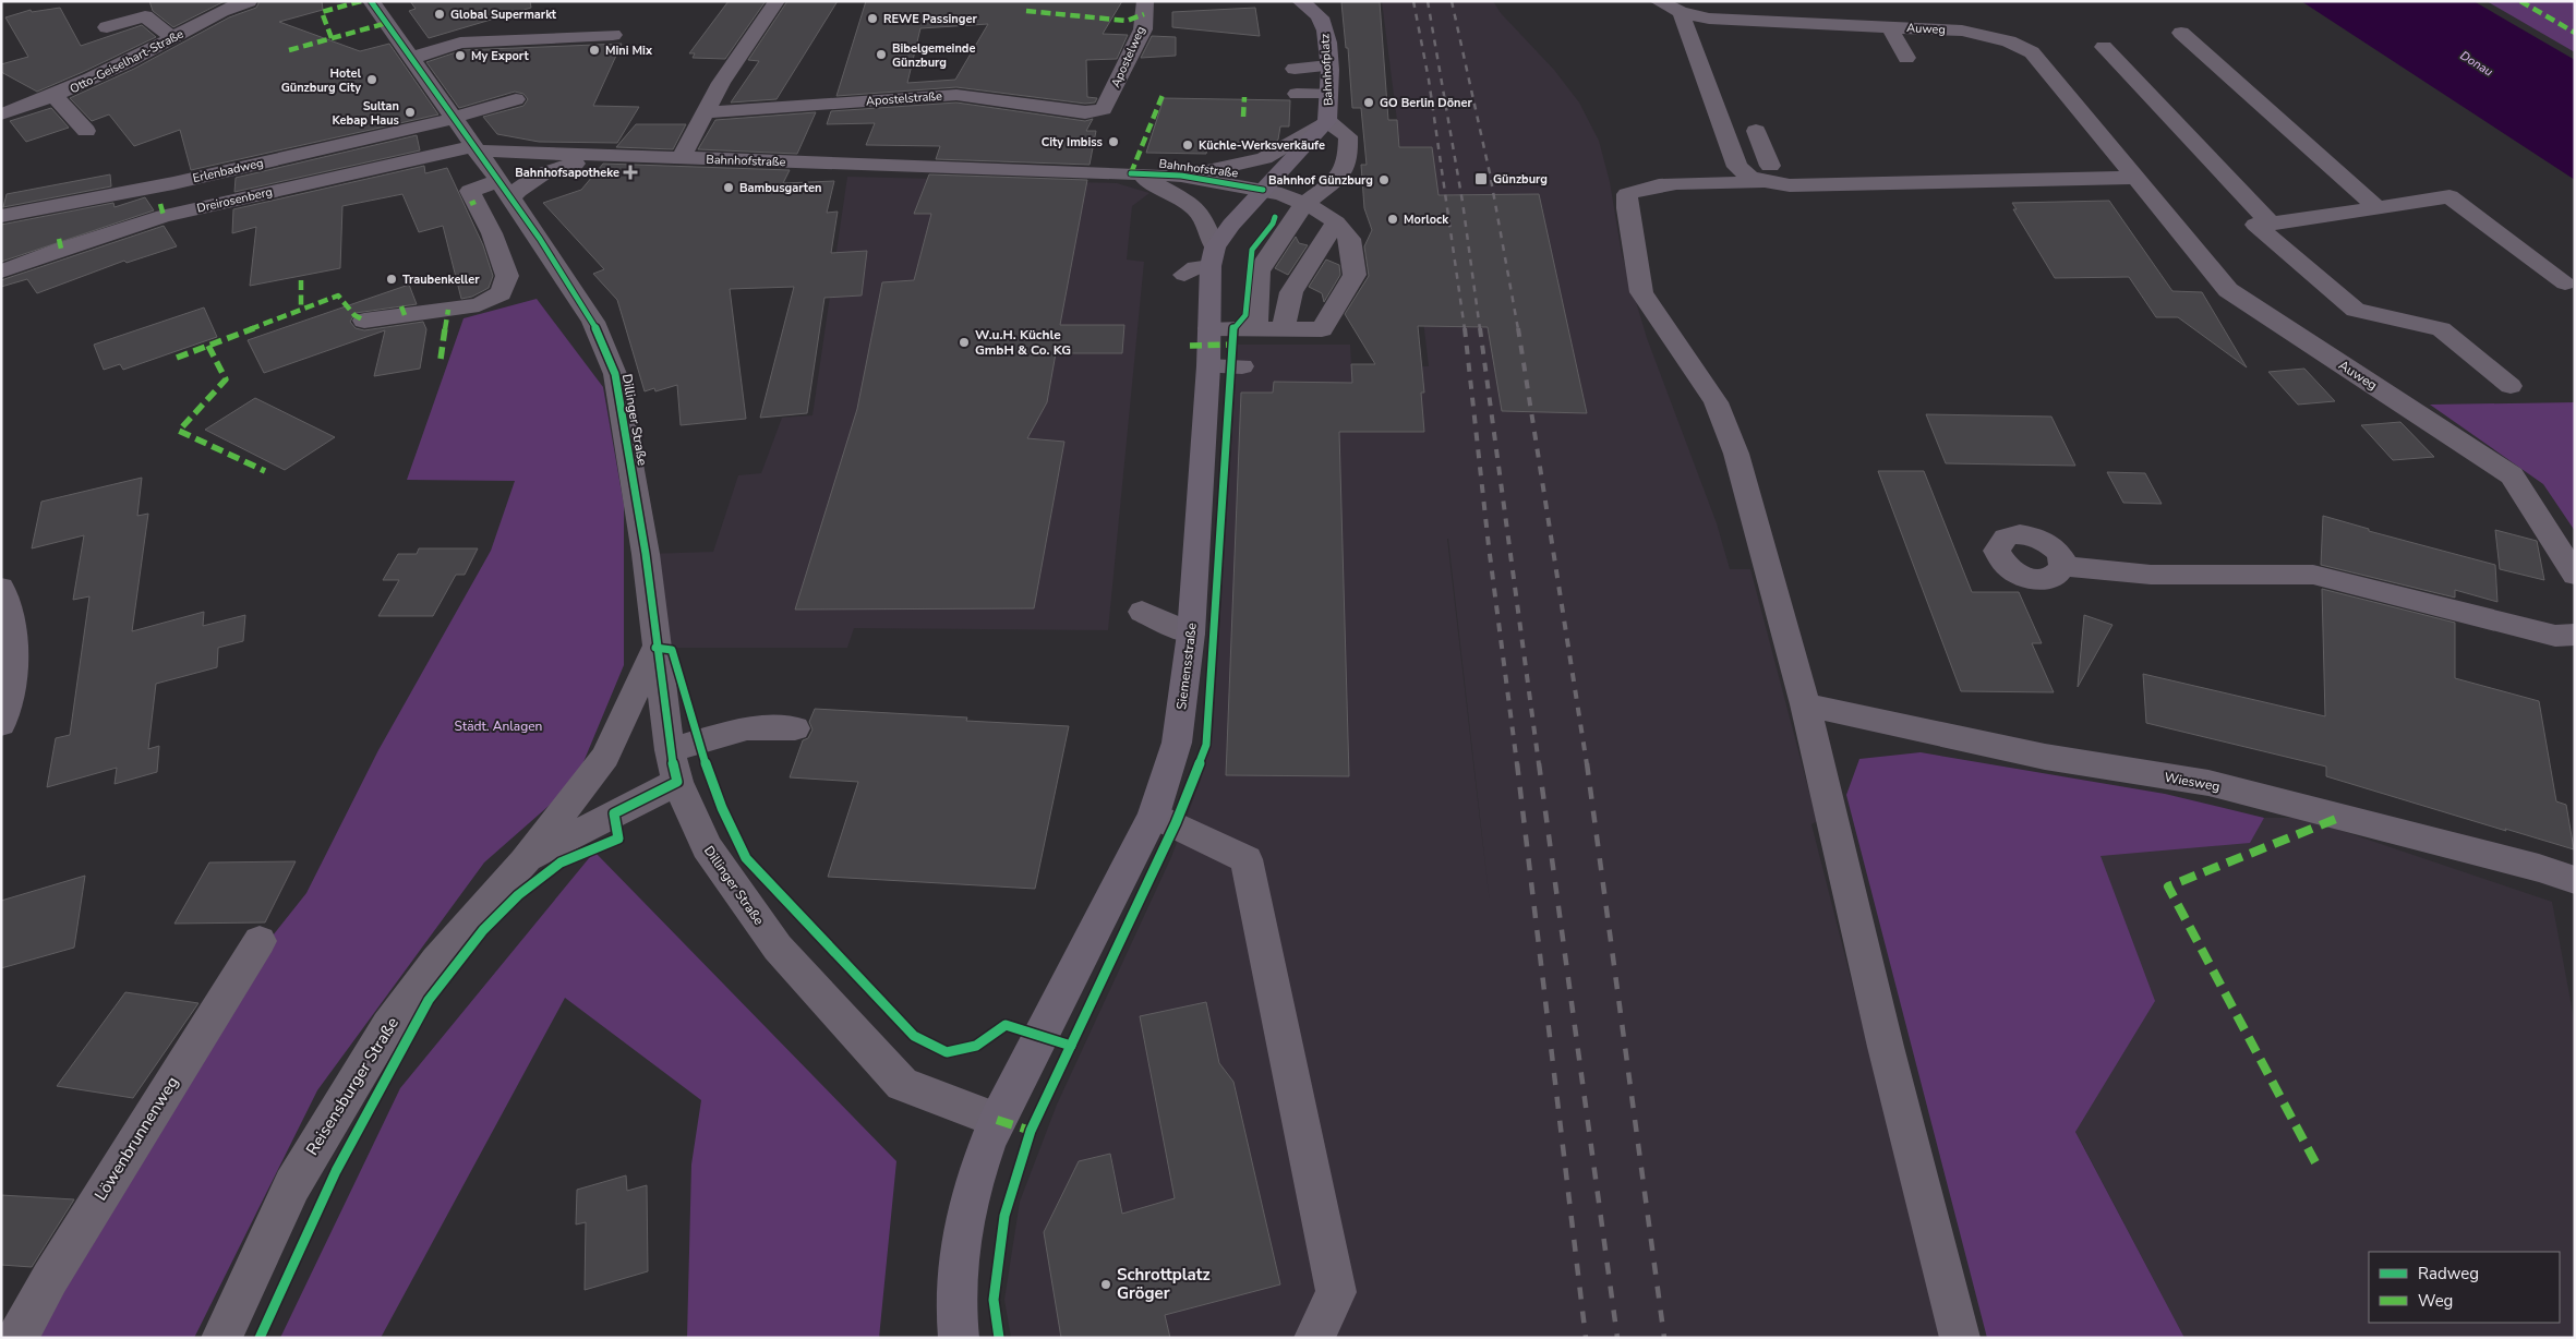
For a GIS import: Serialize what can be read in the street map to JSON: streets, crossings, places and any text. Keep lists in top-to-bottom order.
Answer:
{
  "streets": {
    "main road": ["Bahnhofplatz", "Siemensstraße"],
    "street": [
      "Auweg",
      "Apostelweg",
      "Otto-Geiselhart-Straße",
      "Apostelstraße",
      "Bahnhofstraße",
      "Erlenbadweg",
      "Dreirosenberg",
      "Dillinger Straße",
      "Wiesweg",
      "Reisensburger Straße",
      "Löwenbrunnenweg"
    ]
  },
  "crossings": [
    ["Apostelweg", "Apostelstraße"],
    ["Bahnhofplatz", "Bahnhofstraße"],
    ["Bahnhofstraße", "Dreirosenberg"],
    ["Bahnhofstraße", "Dillinger Straße"],
    ["Bahnhofstraße", "Siemensstraße"],
    ["Erlenbadweg", "Dillinger Straße"],
    ["Dreirosenberg", "Dillinger Straße"],
    ["Dillinger Straße", "Siemensstraße"],
    ["Dillinger Straße", "Reisensburger Straße"]
  ],
  "water": ["Donau"],
  "parks": ["Städt. Anlagen"],
  "places": {
    "other": [
      "Global Supermarkt",
      "REWE Passinger",
      "Mini Mix",
      "Bibelgemeinde Günzburg",
      "My Export",
      "Hotel Günzburg City",
      "GO Berlin Döner",
      "Sultan Kebap Haus",
      "City Imbiss",
      "Küchle-Werksverkäufe",
      "Bahnhof Günzburg",
      "Bambusgarten",
      "Morlock",
      "Traubenkeller",
      "W.u.H. Küchle GmbH & Co. KG",
      "Schrottplatz Gröger"
    ],
    "health": ["Bahnhofsapotheke"],
    "transit": ["Günzburg"]
  },
  "legend": ["Radweg", "Weg"]
}
